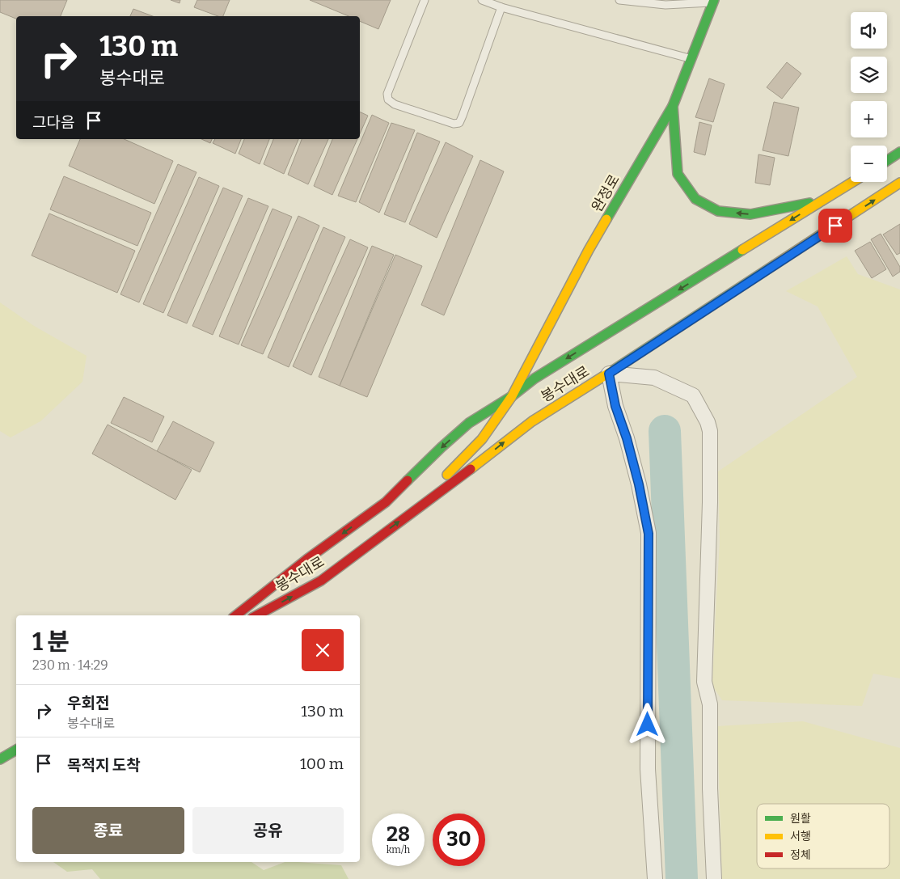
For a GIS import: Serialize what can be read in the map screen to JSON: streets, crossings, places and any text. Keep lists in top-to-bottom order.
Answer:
{
  "streets": {
    "main road": ["완정로", "봉수대로"]
  },
  "crossings": [
    ["완정로", "봉수대로"]
  ],
  "legend": ["원활", "서행", "정체"],
  "page": {
    "map_buttons": ["+", "−"],
    "turn": ["130 m", "봉수대로"],
    "then": "그다음",
    "heading": ["1 분", "230 m · 14:29"],
    "list": [
      {
        "name": "우회전",
        "note": "봉수대로",
        "value": "130 m"
      },
      {
        "name": "목적지 도착",
        "value": "100 m"
      }
    ],
    "buttons": ["종료", "공유"],
    "speed": "28 km/h",
    "limit": "30"
  }
}
